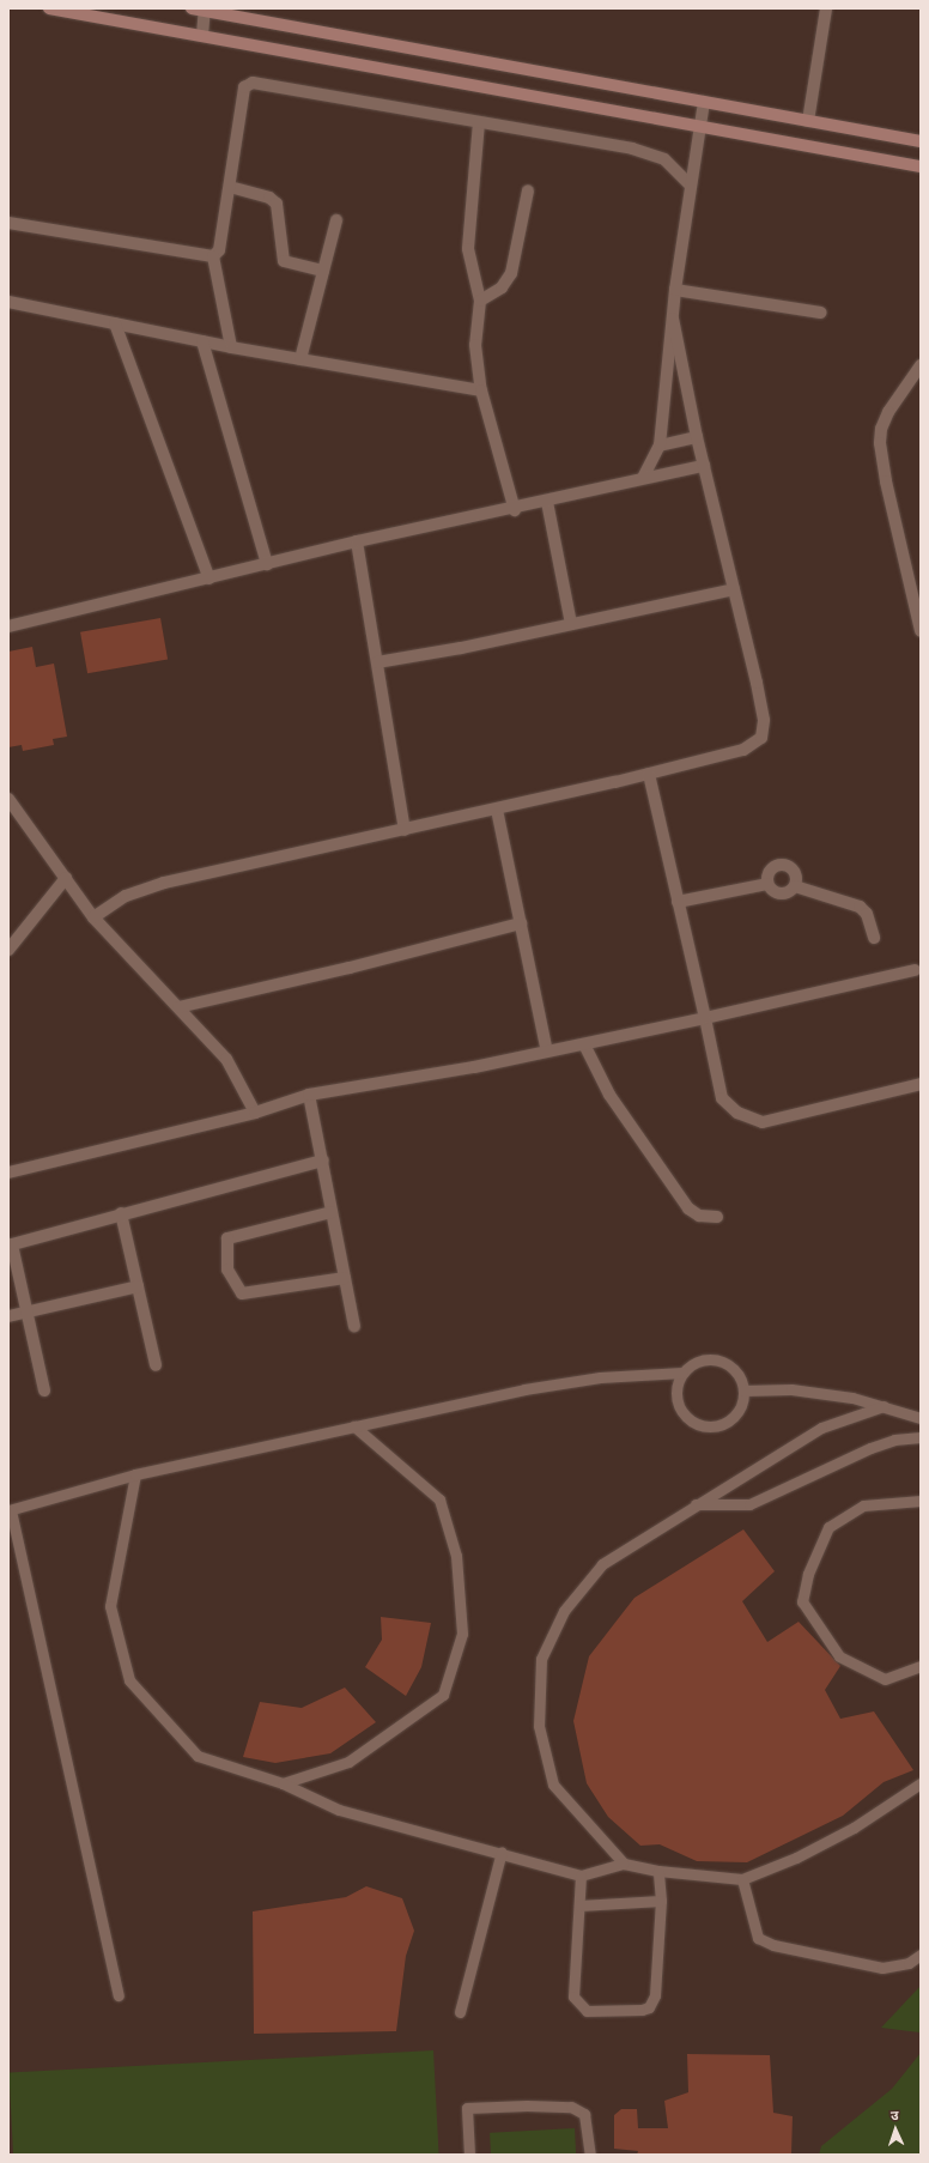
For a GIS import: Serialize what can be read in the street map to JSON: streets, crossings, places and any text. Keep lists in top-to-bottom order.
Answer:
{
  "north": "top"
}
